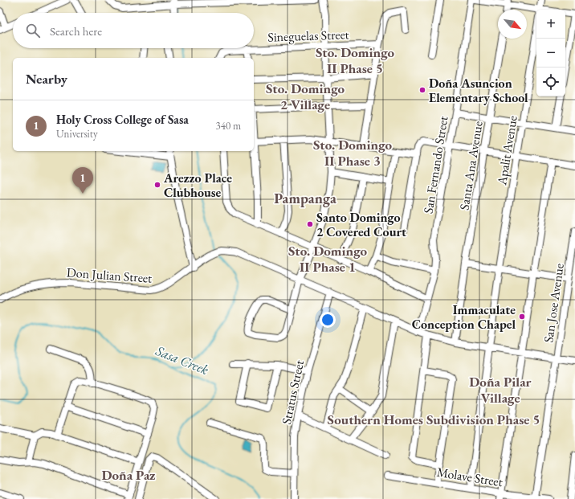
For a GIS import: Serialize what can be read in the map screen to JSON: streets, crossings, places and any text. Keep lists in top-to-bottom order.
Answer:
{
  "streets": {
    "street": [
      "Sineguelas Street",
      "Apalit Avenue",
      "San Fernando Street",
      "Santa Ana Avenue",
      "Don Julian Street",
      "San Jose Avenue",
      "Stratus Street",
      "Molave Street"
    ]
  },
  "crossings": [
    ["Apalit Avenue", "Don Julian Street"],
    ["Apalit Avenue", "Molave Street"],
    ["San Fernando Street", "Don Julian Street"],
    ["Santa Ana Avenue", "Don Julian Street"],
    ["Don Julian Street", "San Jose Avenue"],
    ["Don Julian Street", "Stratus Street"],
    ["San Jose Avenue", "Molave Street"]
  ],
  "districts": [
    "Sto. Domingo II Phase 5",
    "Sto. Domingo 2 Village",
    "Sto. Domingo II Phase 3",
    "Pampanga",
    "Sto. Domingo II Phase 1",
    "Doña Pilar Village",
    "Southern Homes Subdivision Phase 5",
    "Doña Paz"
  ],
  "water": ["Sasa Creek"],
  "places": [
    "Doña Asuncion Elementary School",
    "Arezzo Place Clubhouse",
    "Santo Domingo 2 Covered Court",
    "Immaculate Conception Chapel"
  ],
  "north": "bottom right",
  "page": {
    "map_buttons": ["+", "−"],
    "search": "Search here",
    "heading": "Nearby",
    "list": [
      {
        "mark": "1",
        "name": "Holy Cross College of Sasa",
        "note": "University",
        "value": "340 m"
      }
    ],
    "pins": "1"
  }
}
